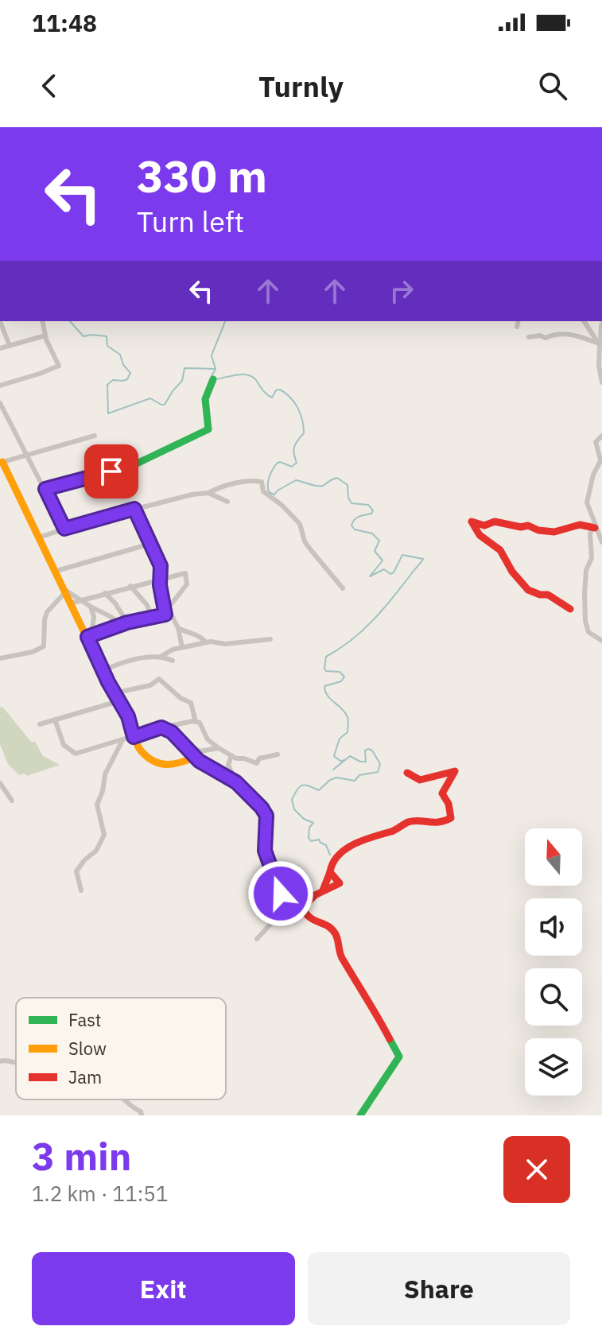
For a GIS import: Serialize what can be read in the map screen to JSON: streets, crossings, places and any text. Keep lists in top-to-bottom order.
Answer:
{
  "legend": ["Fast", "Slow", "Jam"],
  "north": "top",
  "page": {
    "status": "11:48",
    "header": "Turnly",
    "turn": ["330 m", "Turn left"],
    "heading": ["3 min", "1.2 km · 11:51"],
    "buttons": ["Exit", "Share"]
  }
}
